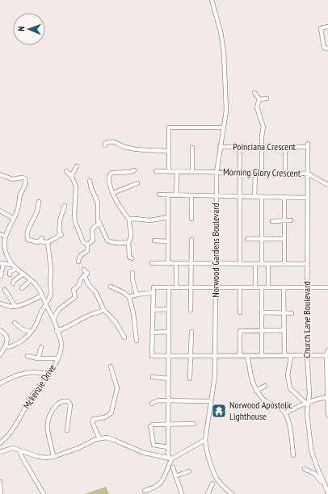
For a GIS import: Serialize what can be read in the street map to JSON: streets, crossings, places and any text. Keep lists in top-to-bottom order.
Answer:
{
  "streets": {
    "street": [
      "Poinciana Crescent",
      "Morning Glory Crescent",
      "Norwood Gardens Boulevard",
      "Church Lane Boulevard",
      "Mckenzie Drive"
    ]
  },
  "crossings": [
    ["Poinciana Crescent", "Norwood Gardens Boulevard"],
    ["Poinciana Crescent", "Church Lane Boulevard"],
    ["Morning Glory Crescent", "Norwood Gardens Boulevard"],
    ["Morning Glory Crescent", "Church Lane Boulevard"]
  ],
  "places": {
    "temple": ["Norwood Apostolic Lighthouse"]
  },
  "north": "left"
}
